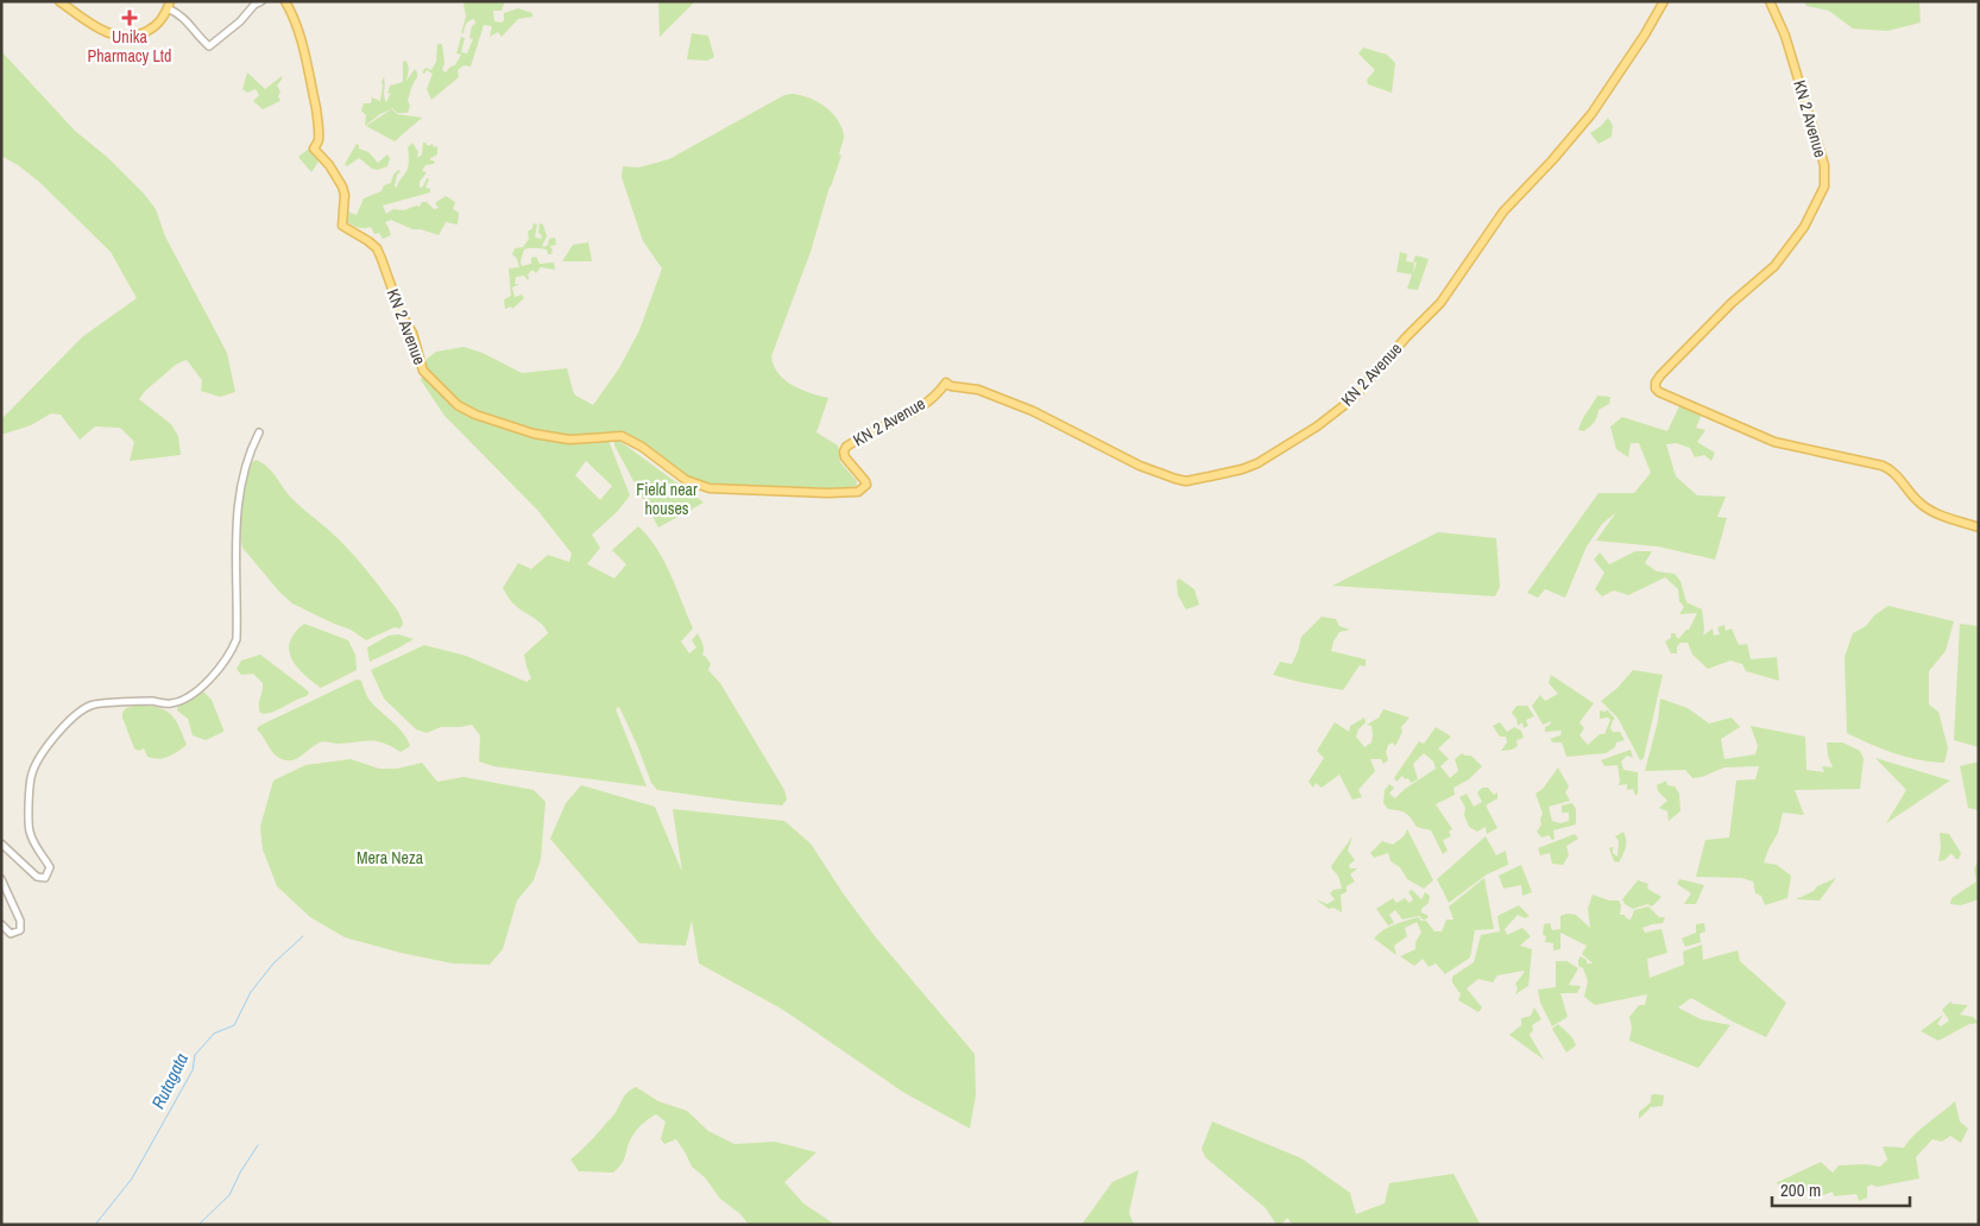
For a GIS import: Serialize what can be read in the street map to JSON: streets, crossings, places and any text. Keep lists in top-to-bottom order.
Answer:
{
  "streets": {
    "main road": ["KN 2 Avenue"]
  },
  "water": ["Rutagata"],
  "parks": ["Field near houses", "Mera Neza"],
  "places": {
    "health": ["Unika Pharmacy Ltd"]
  },
  "scale_bar": "200 m"
}
